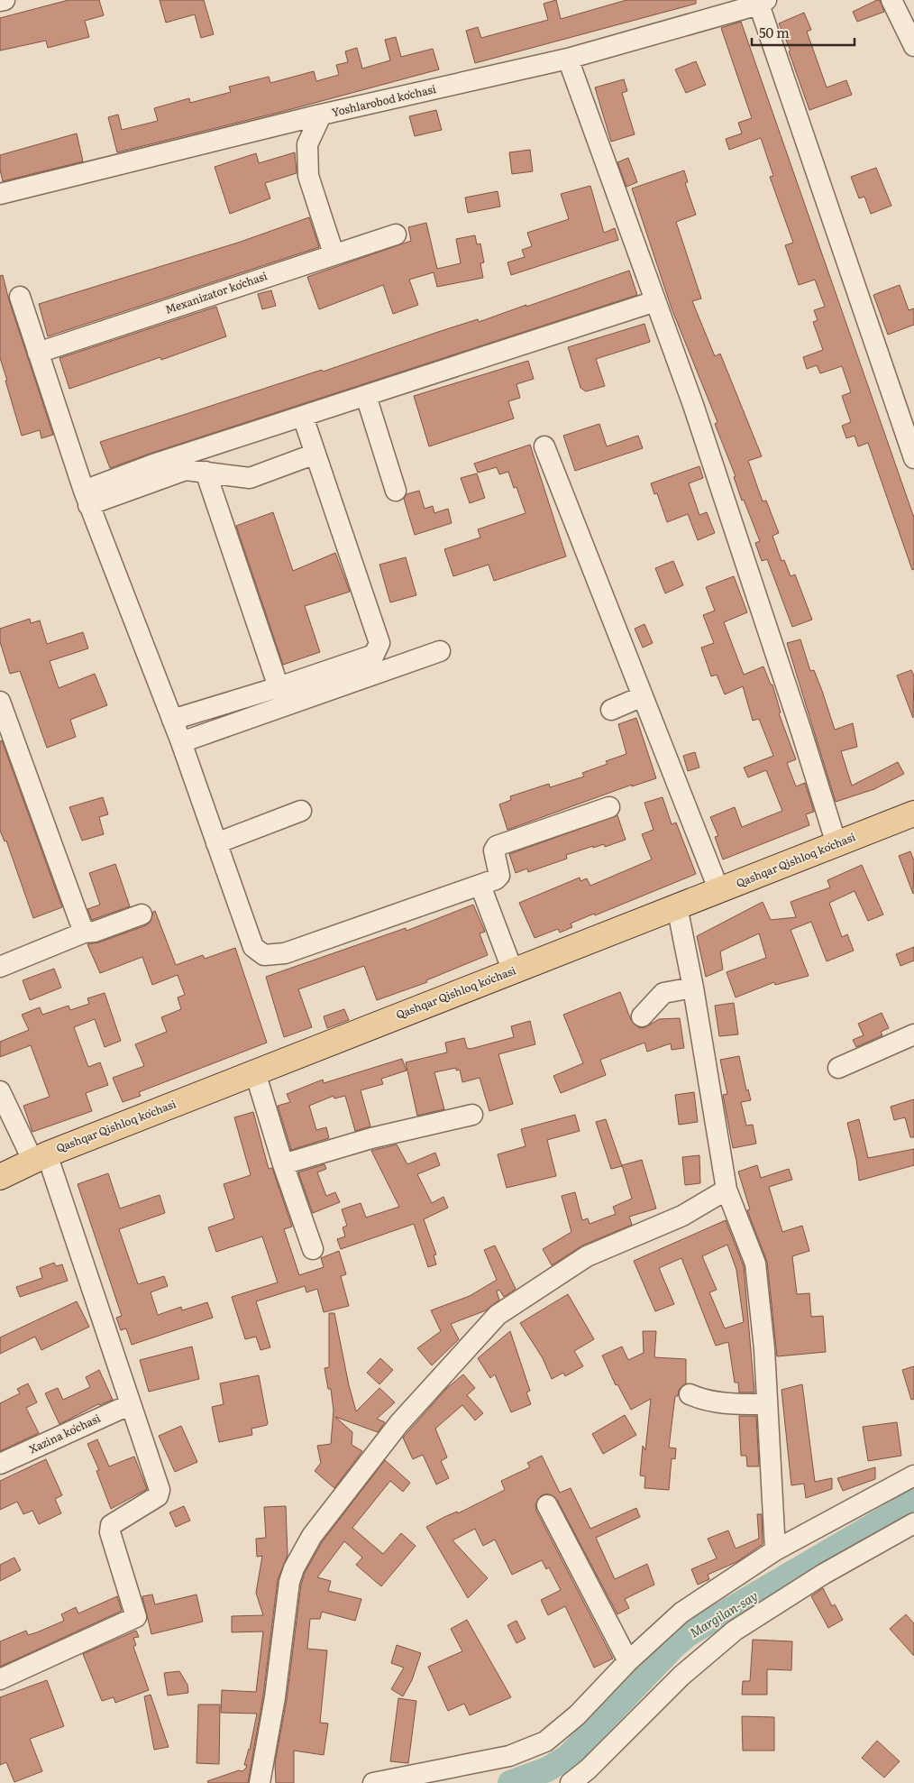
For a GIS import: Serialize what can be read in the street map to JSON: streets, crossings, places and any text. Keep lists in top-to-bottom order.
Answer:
{
  "streets": {
    "main road": ["Qashqar Qishloq koʻchasi"],
    "street": ["Yoshlarobod koʻchasi", "Mexanizator koʻchasi", "Xazina koʻchasi"]
  },
  "water": ["Margilan-say"],
  "scale_bar": "50 m"
}
